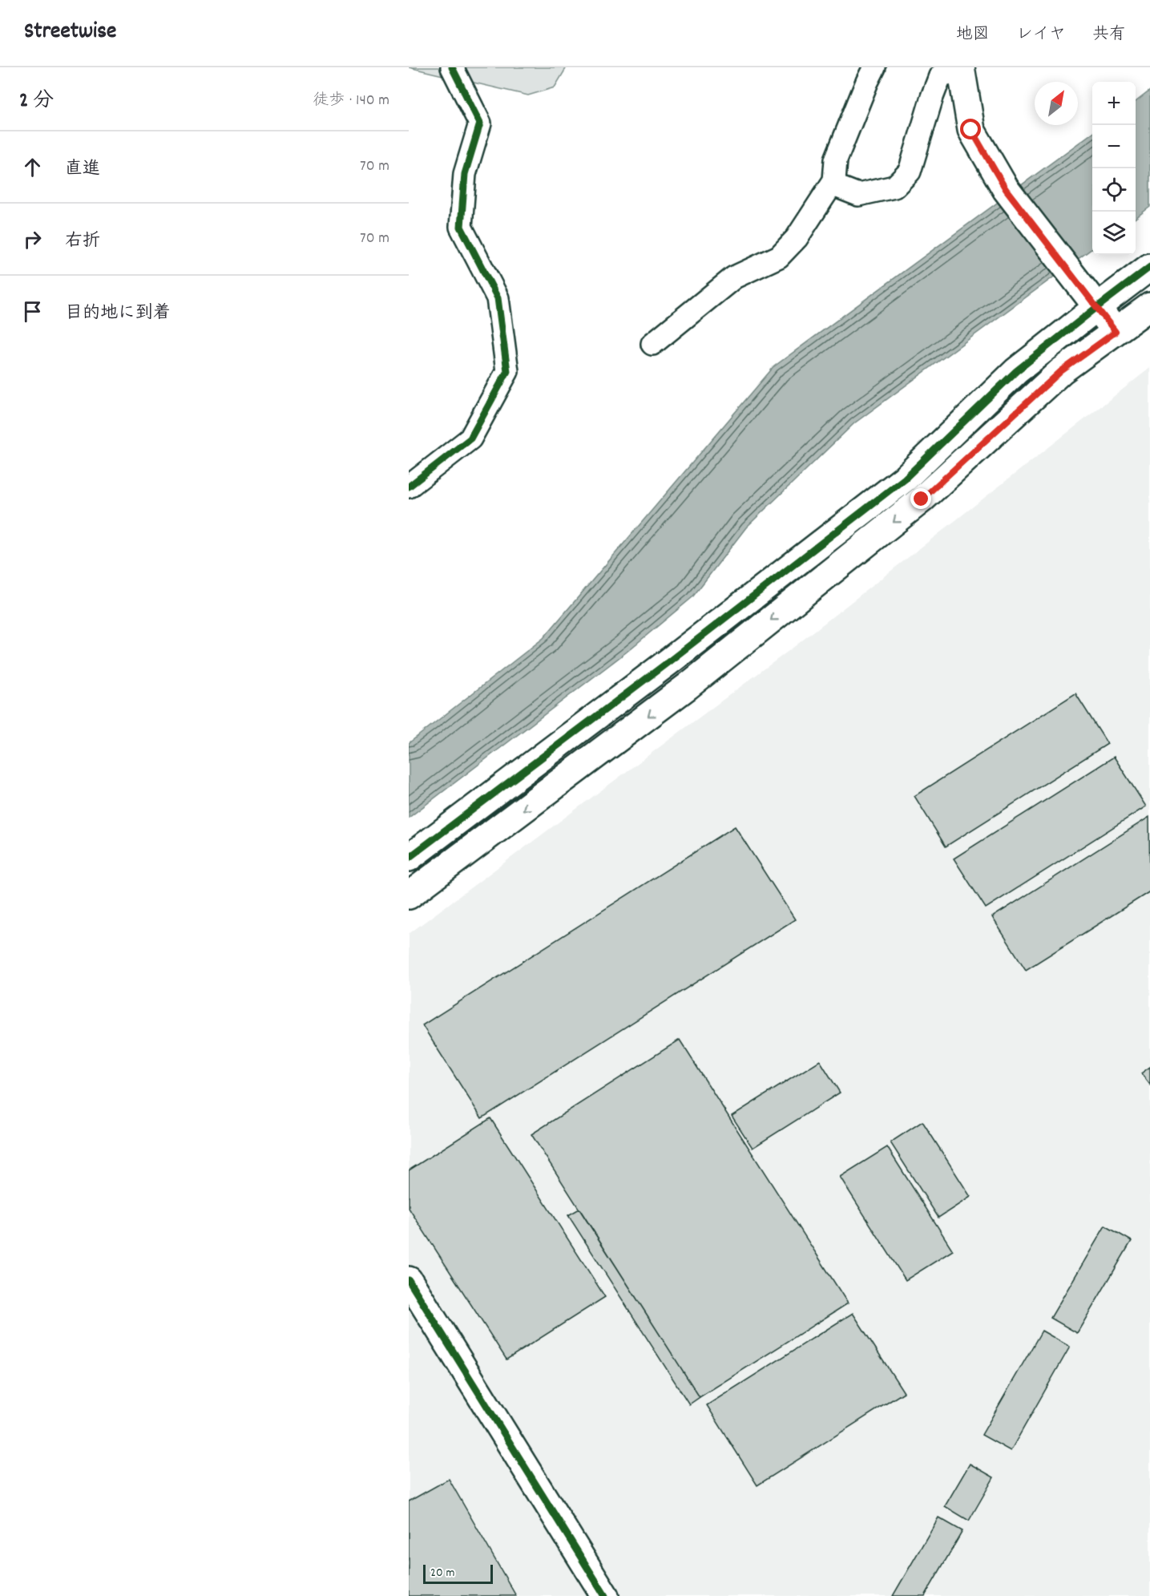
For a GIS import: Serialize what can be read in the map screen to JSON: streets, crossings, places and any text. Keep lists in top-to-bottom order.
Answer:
{
  "scale_bar": "20 m",
  "north": "top right",
  "page": {
    "header": "Streetwise",
    "nav": ["地図", "レイヤ", "共有"],
    "heading": ["2 分", "徒歩 · 140 m"],
    "map_buttons": ["+", "−"],
    "list": [
      ["直進", "70 m"],
      ["右折", "70 m"],
      "目的地に到着"
    ],
    "scale": "20 m"
  }
}
